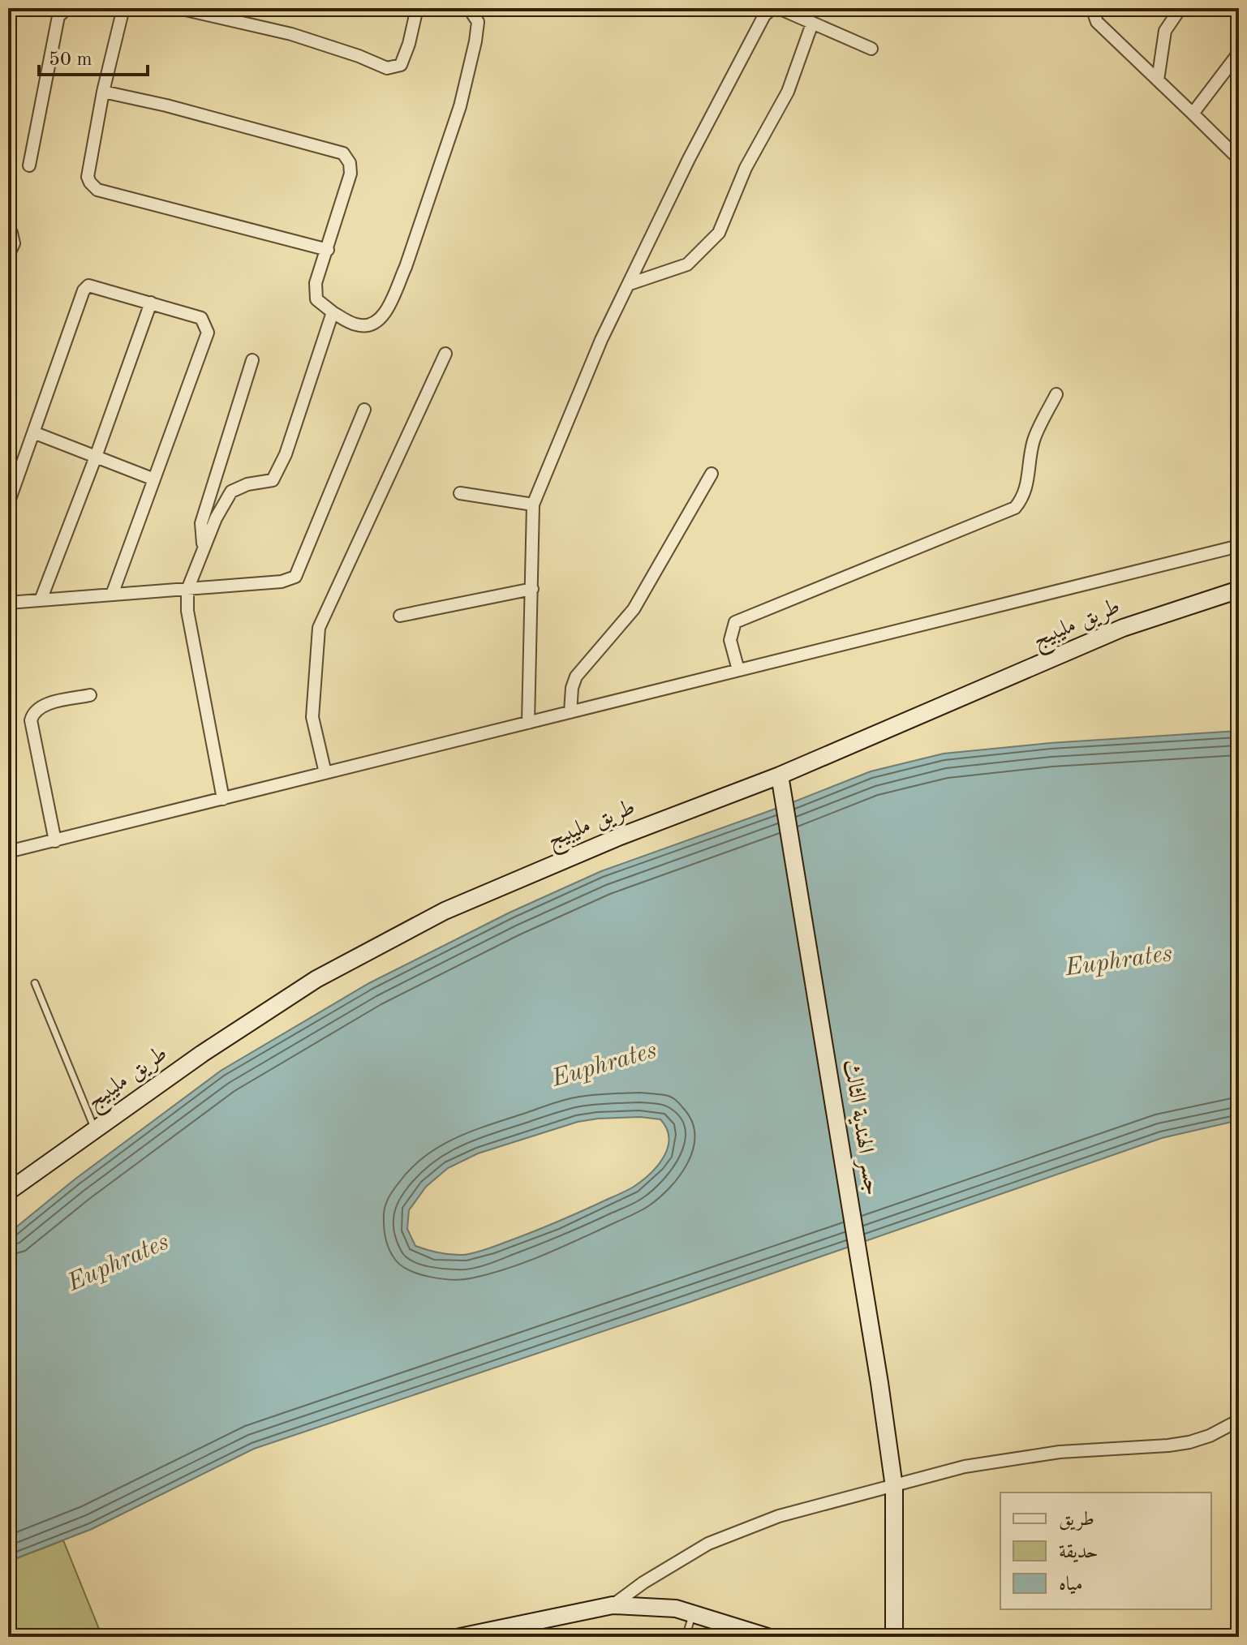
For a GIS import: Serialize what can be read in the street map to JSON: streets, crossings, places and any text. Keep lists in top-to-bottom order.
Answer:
{
  "streets": {
    "street": ["طريق مليبيج", "جسر الهندية الثالث"]
  },
  "crossings": [
    ["طريق مليبيج", "جسر الهندية الثالث"]
  ],
  "water": ["Euphrates"],
  "legend": ["طريق", "حديقة", "مياه"],
  "scale_bar": "50 m"
}
